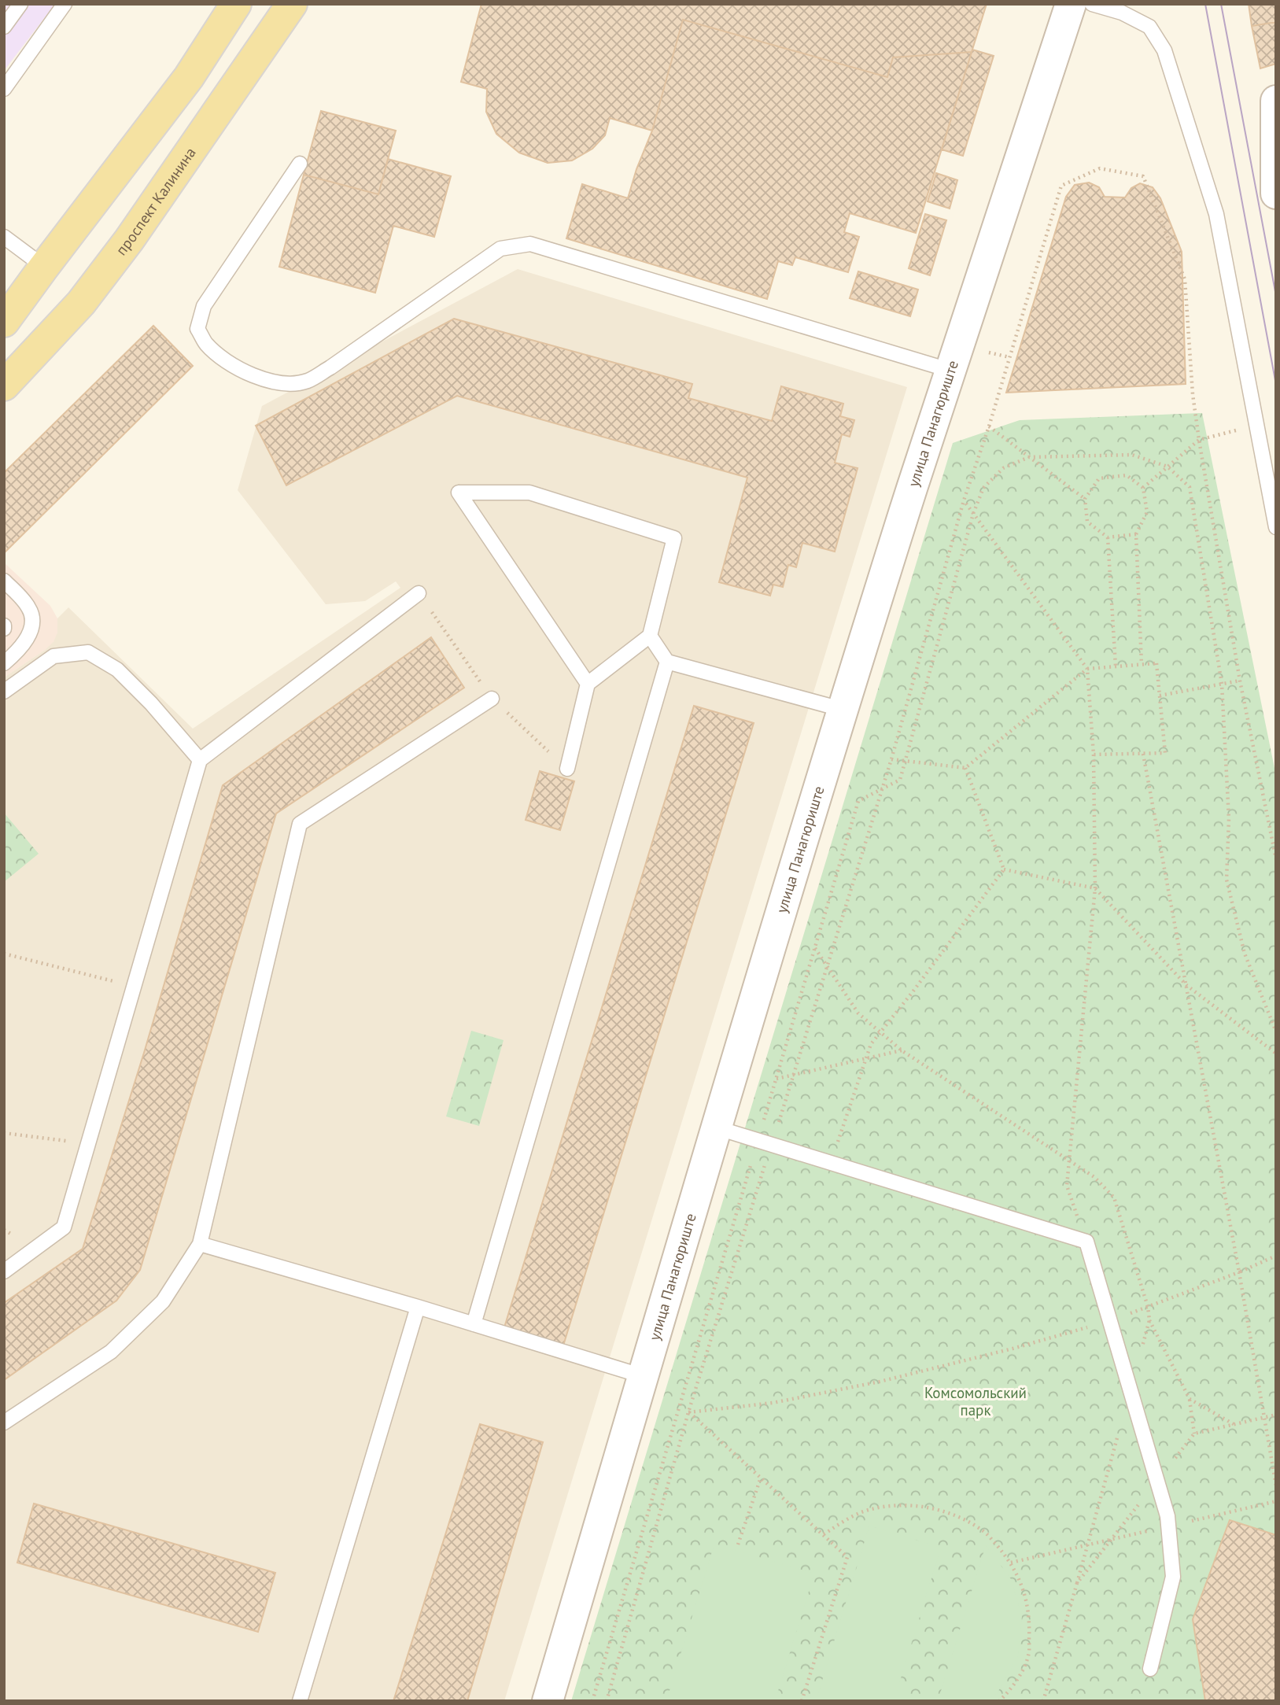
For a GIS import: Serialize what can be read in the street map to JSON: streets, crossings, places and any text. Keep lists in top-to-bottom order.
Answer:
{
  "streets": {
    "main road": ["проспект Калинина"],
    "street": ["улица Панагюриште"]
  },
  "parks": ["Комсомольский парк"]
}
